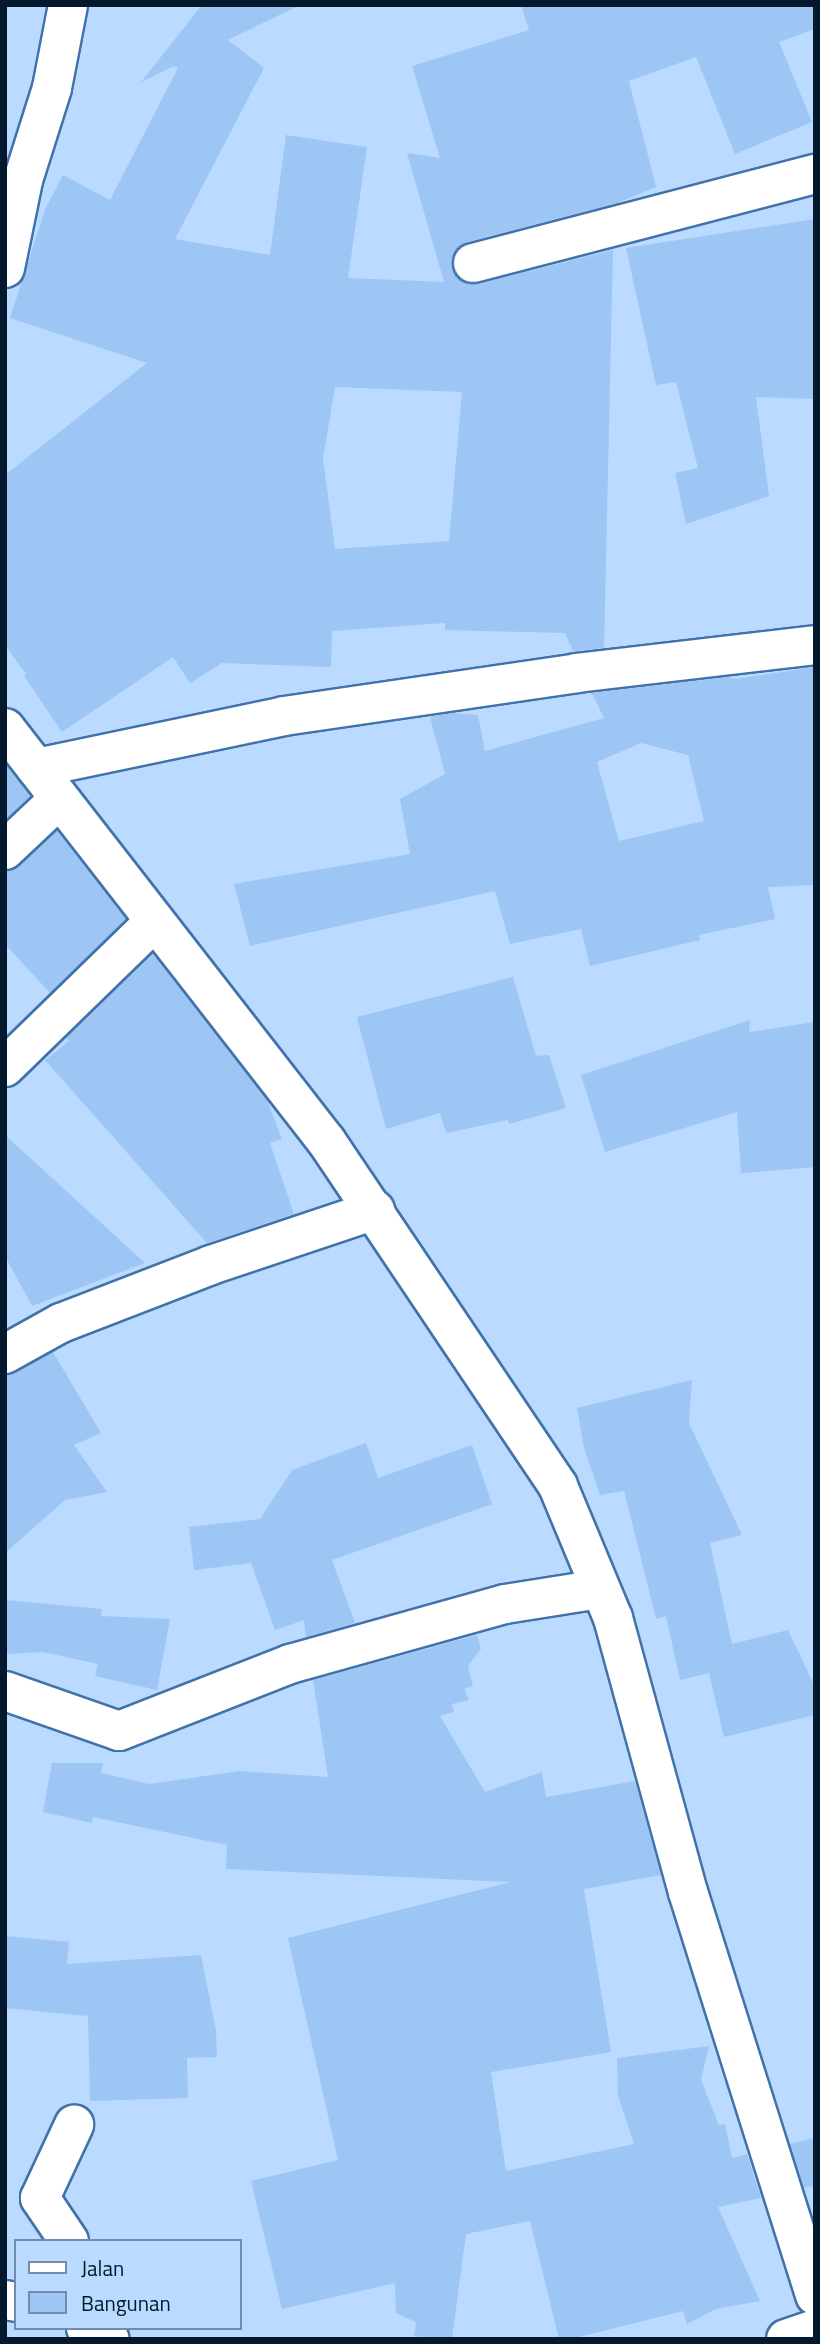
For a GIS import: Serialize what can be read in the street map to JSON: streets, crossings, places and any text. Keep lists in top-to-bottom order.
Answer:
{
  "legend": ["Jalan", "Bangunan"]
}
